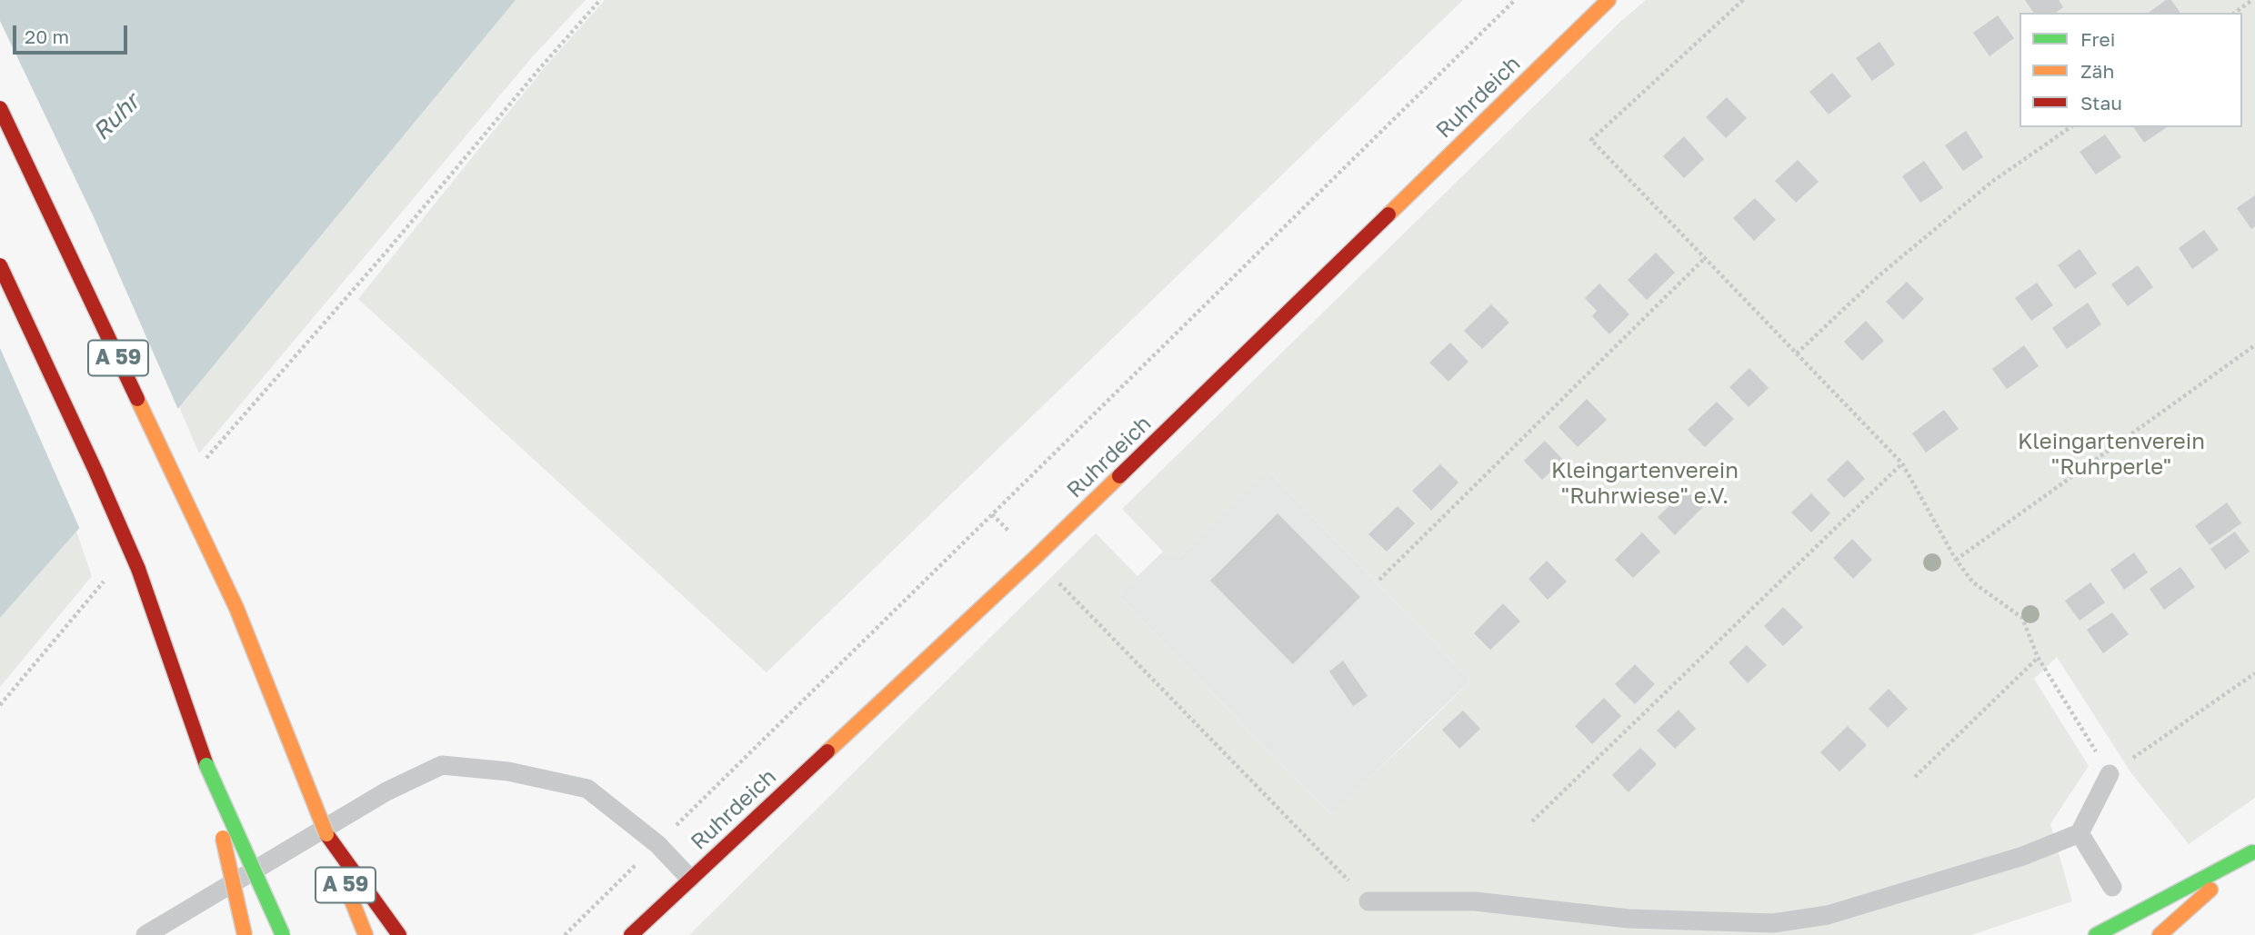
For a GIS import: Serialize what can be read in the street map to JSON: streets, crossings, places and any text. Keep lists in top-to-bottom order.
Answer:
{
  "streets": {
    "main road": ["Ruhrdeich", "A 59"]
  },
  "water": ["Ruhr"],
  "parks": ["Kleingartenverein \"Ruhrperle\"", "Kleingartenverein \"Ruhrwiese\" e.V."],
  "legend": ["Frei", "Zäh", "Stau"],
  "scale_bar": "20 m"
}
